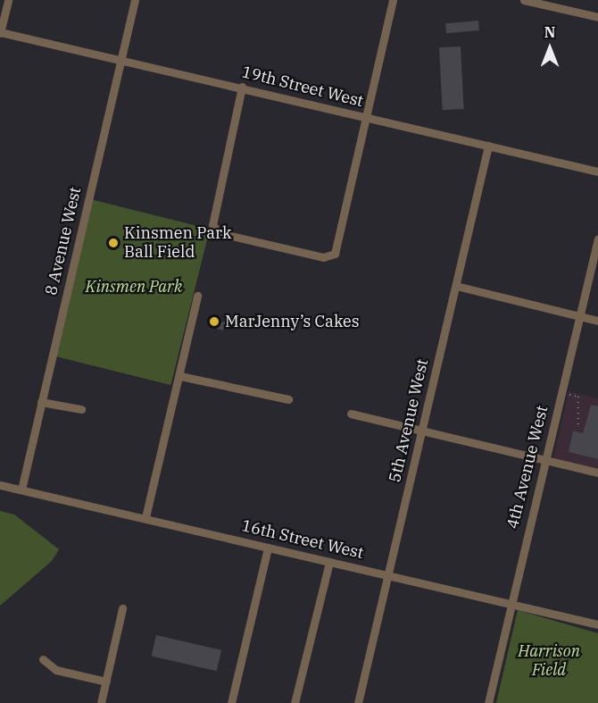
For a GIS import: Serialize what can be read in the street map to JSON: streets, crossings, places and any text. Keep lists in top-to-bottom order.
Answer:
{
  "streets": {
    "street": [
      "19th Street West",
      "8 Avenue West",
      "5th Avenue West",
      "4th Avenue West",
      "16th Street West"
    ]
  },
  "crossings": [
    ["19th Street West", "8 Avenue West"],
    ["19th Street West", "5th Avenue West"],
    ["8 Avenue West", "16th Street West"],
    ["5th Avenue West", "16th Street West"],
    ["4th Avenue West", "16th Street West"]
  ],
  "parks": ["Kinsmen Park", "Harrison Field"],
  "places": ["Kinsmen Park Ball Field", "MarJenny’s Cakes"],
  "north": "top"
}
